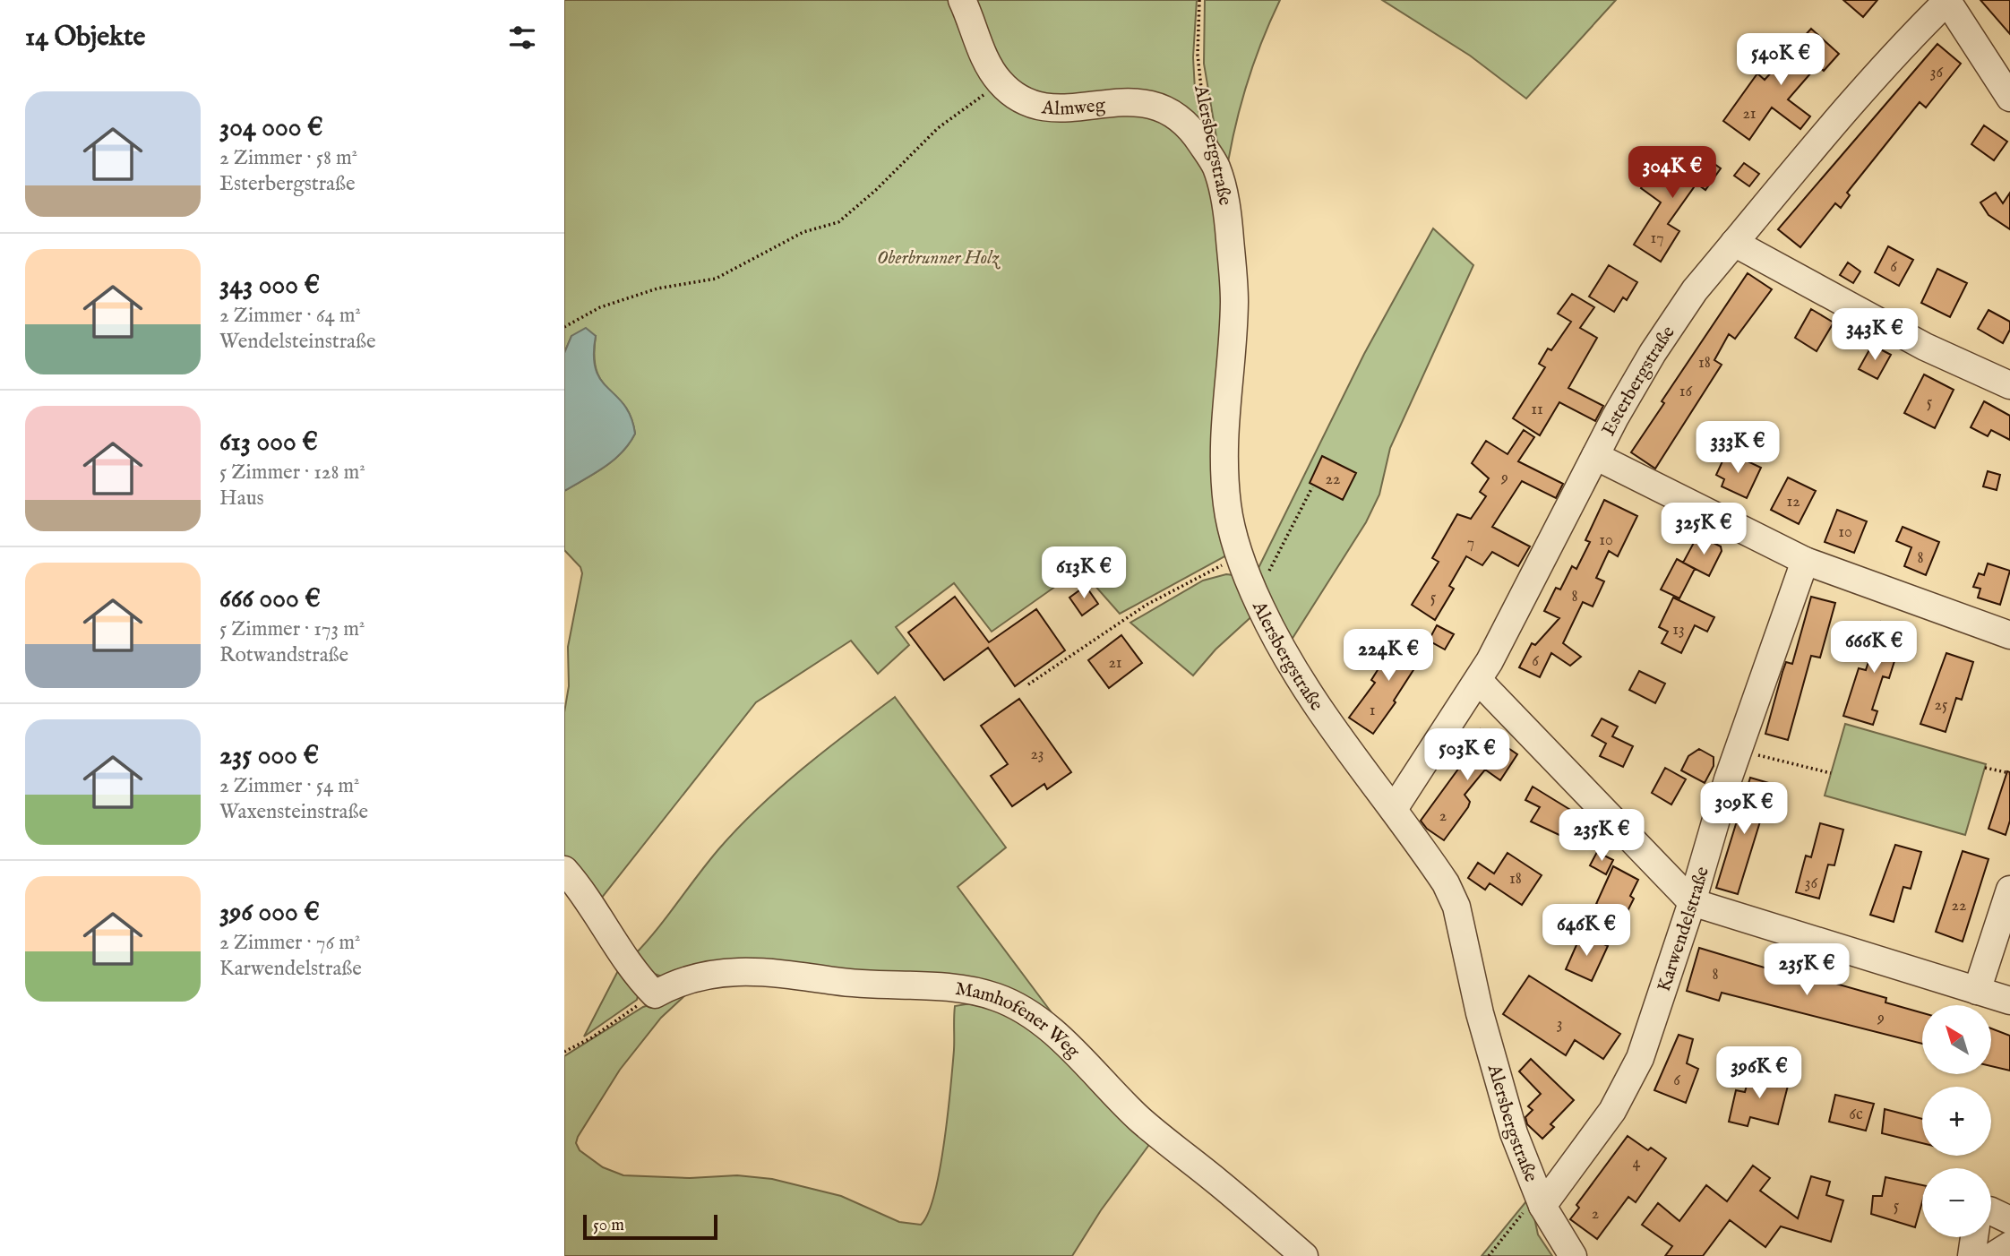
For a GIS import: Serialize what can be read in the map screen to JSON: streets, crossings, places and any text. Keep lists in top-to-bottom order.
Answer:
{
  "streets": {
    "street": [
      "Almweg",
      "Alersbergstraße",
      "Esterbergstraße",
      "Karwendelstraße",
      "Mamhofener Weg"
    ]
  },
  "crossings": [
    ["Almweg", "Alersbergstraße"],
    ["Alersbergstraße", "Esterbergstraße"],
    ["Alersbergstraße", "Karwendelstraße"]
  ],
  "parks": ["Oberbrunner Holz"],
  "house_numbers": [
    "36",
    "21",
    "17",
    "6",
    "18",
    "16",
    "5",
    "11",
    "9",
    "22",
    "12",
    "10",
    "10",
    "7",
    "8",
    "8",
    "5",
    "13",
    "6",
    "21",
    "25",
    "1",
    "23",
    "2",
    "18",
    "36",
    "22",
    "8",
    "9",
    "3",
    "6",
    "6c",
    "4",
    "5",
    "2"
  ],
  "scale_bar": "50 m",
  "north": "top left",
  "page": {
    "heading": "14 Objekte",
    "price": [
      "540K €",
      "304K €",
      "343K €",
      "333K €",
      "325K €",
      "613K €",
      "666K €",
      "224K €",
      "503K €",
      "309K €",
      "235K €",
      "646K €",
      "235K €",
      "396K €"
    ],
    "list": [
      {
        "name": "304 000 €",
        "note": "2 Zimmer · 58 m² · Esterbergstraße"
      },
      {
        "name": "343 000 €",
        "note": "2 Zimmer · 64 m² · Wendelsteinstraße"
      },
      {
        "name": "613 000 €",
        "note": "5 Zimmer · 128 m² · Haus"
      },
      {
        "name": "666 000 €",
        "note": "5 Zimmer · 173 m² · Rotwandstraße"
      },
      {
        "name": "235 000 €",
        "note": "2 Zimmer · 54 m² · Waxensteinstraße"
      },
      {
        "name": "396 000 €",
        "note": "2 Zimmer · 76 m² · Karwendelstraße"
      }
    ],
    "map_buttons": ["+", "−"],
    "scale": "50 m"
  }
}
